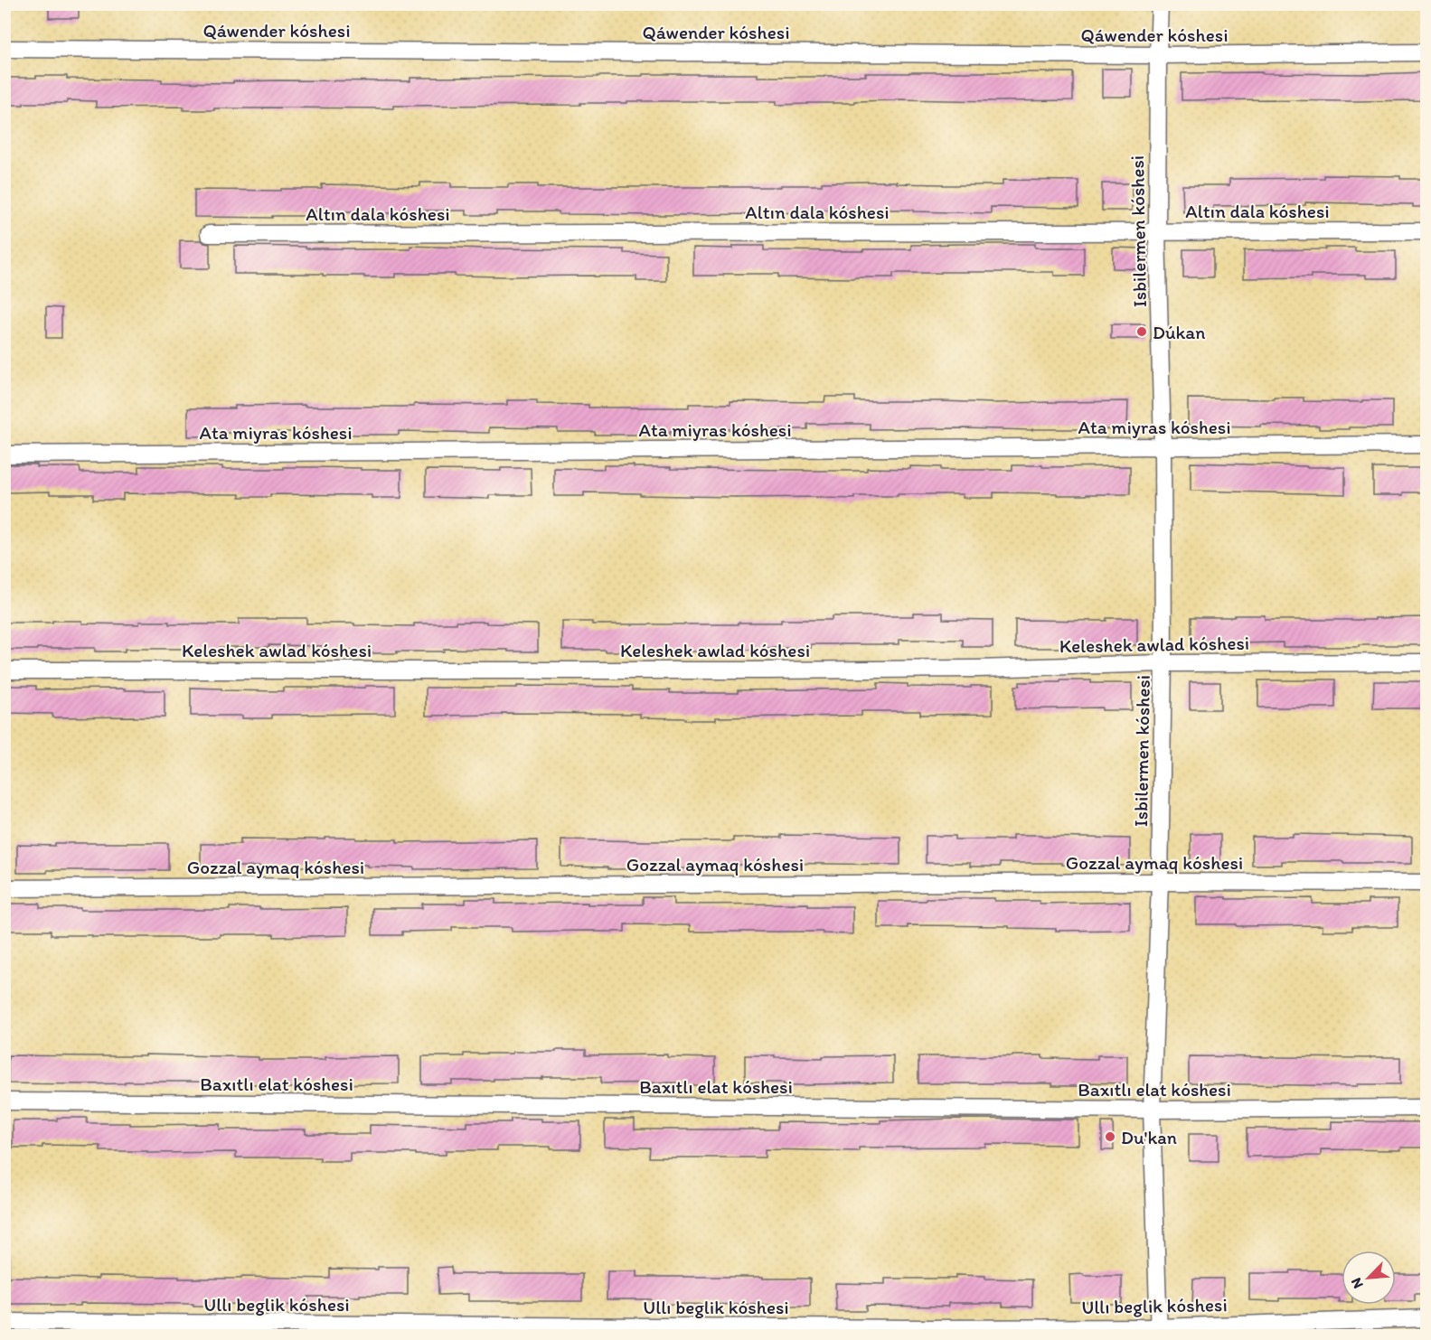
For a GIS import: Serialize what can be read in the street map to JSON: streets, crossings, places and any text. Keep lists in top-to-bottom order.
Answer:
{
  "streets": {
    "street": [
      "Qáwender kóshesi",
      "Altın dala kóshesi",
      "Isbilermen kóshesi",
      "Ata miyras kóshesi",
      "Keleshek awlad kóshesi",
      "Gozzal aymaq kóshesi",
      "Baxıtlı elat kóshesi",
      "Ullı beglik kóshesi"
    ]
  },
  "crossings": [
    ["Qáwender kóshesi", "Isbilermen kóshesi"],
    ["Altın dala kóshesi", "Isbilermen kóshesi"],
    ["Isbilermen kóshesi", "Ata miyras kóshesi"],
    ["Isbilermen kóshesi", "Keleshek awlad kóshesi"],
    ["Isbilermen kóshesi", "Gozzal aymaq kóshesi"],
    ["Isbilermen kóshesi", "Baxıtlı elat kóshesi"],
    ["Isbilermen kóshesi", "Ullı beglik kóshesi"]
  ],
  "places": ["Dúkan", "Du'kan"],
  "north": "bottom left"
}
